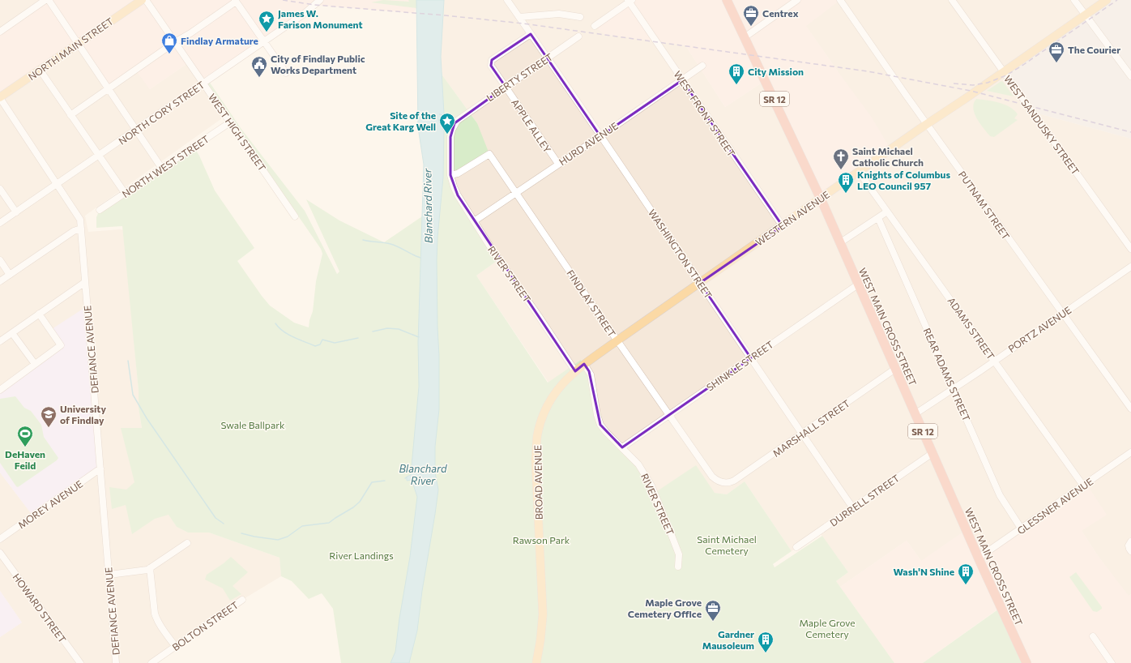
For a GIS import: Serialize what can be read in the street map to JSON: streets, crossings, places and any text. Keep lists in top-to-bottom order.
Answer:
{
  "streets": {
    "highway": ["SR 12", "WEST MAIN CROSS STREET"],
    "main road": ["NORTH MAIN STREET", "WESTERN AVENUE", "BROAD AVENUE"],
    "street": [
      "LIBERTY STREET",
      "NORTH CORY STREET",
      "WEST FRONT STREET",
      "WEST SANDUSKY STREET",
      "APPLE ALLEY",
      "WEST HIGH STREET",
      "HURD AVENUE",
      "NORTH WEST STREET",
      "PUTNAM STREET",
      "WASHINGTON STREET",
      "RIVER STREET",
      "FINDLAY STREET",
      "ADAMS STREET",
      "PORTZ AVENUE",
      "DEFIANCE AVENUE",
      "SHINKLE STREET",
      "REAR ADAMS STREET",
      "MARSHALL STREET",
      "DURRELL STREET",
      "MOREY AVENUE",
      "GLESSNER AVENUE",
      "HOWARD STREET",
      "BOLTON STREET"
    ]
  },
  "crossings": [
    ["NORTH MAIN STREET", "DEFIANCE AVENUE"],
    ["LIBERTY STREET", "APPLE ALLEY"],
    ["LIBERTY STREET", "WASHINGTON STREET"],
    ["LIBERTY STREET", "RIVER STREET"],
    ["LIBERTY STREET", "FINDLAY STREET"],
    ["NORTH CORY STREET", "WEST HIGH STREET"],
    ["NORTH CORY STREET", "DEFIANCE AVENUE"],
    ["WEST FRONT STREET", "HURD AVENUE"],
    ["WEST FRONT STREET", "WESTERN AVENUE"],
    ["WEST SANDUSKY STREET", "WESTERN AVENUE"],
    ["APPLE ALLEY", "HURD AVENUE"],
    ["APPLE ALLEY", "WASHINGTON STREET"],
    ["WEST HIGH STREET", "NORTH WEST STREET"],
    ["HURD AVENUE", "WASHINGTON STREET"],
    ["HURD AVENUE", "RIVER STREET"],
    ["HURD AVENUE", "FINDLAY STREET"],
    ["PUTNAM STREET", "WESTERN AVENUE"],
    ["PUTNAM STREET", "PORTZ AVENUE"],
    ["WESTERN AVENUE", "WASHINGTON STREET"],
    ["WESTERN AVENUE", "RIVER STREET"],
    ["WESTERN AVENUE", "FINDLAY STREET"],
    ["WESTERN AVENUE", "WEST MAIN CROSS STREET"],
    ["WESTERN AVENUE", "ADAMS STREET"],
    ["WESTERN AVENUE", "BROAD AVENUE"],
    ["WASHINGTON STREET", "SHINKLE STREET"],
    ["WASHINGTON STREET", "MARSHALL STREET"],
    ["WASHINGTON STREET", "DURRELL STREET"],
    ["RIVER STREET", "FINDLAY STREET"],
    ["RIVER STREET", "SHINKLE STREET"],
    ["RIVER STREET", "BROAD AVENUE"],
    ["FINDLAY STREET", "SHINKLE STREET"],
    ["FINDLAY STREET", "MARSHALL STREET"],
    ["WEST MAIN CROSS STREET", "PORTZ AVENUE"],
    ["WEST MAIN CROSS STREET", "SHINKLE STREET"],
    ["WEST MAIN CROSS STREET", "MARSHALL STREET"],
    ["WEST MAIN CROSS STREET", "DURRELL STREET"],
    ["WEST MAIN CROSS STREET", "GLESSNER AVENUE"],
    ["ADAMS STREET", "PORTZ AVENUE"],
    ["ADAMS STREET", "GLESSNER AVENUE"],
    ["PORTZ AVENUE", "REAR ADAMS STREET"],
    ["DEFIANCE AVENUE", "MOREY AVENUE"],
    ["REAR ADAMS STREET", "GLESSNER AVENUE"]
  ],
  "water": ["Blanchard River"],
  "parks": [
    "Swale Ballpark",
    "Saint Michael Cemetery",
    "Rawson Park",
    "River Landings",
    "Maple Grove Cemetery"
  ],
  "places": {
    "office": ["Centrex", "The Courier", "Maple Grove Cemetery Office"],
    "place": ["James W. Farison Monument", "Site of the Great Karg Well"],
    "shop": ["Findlay Armature"],
    "public building": ["City of Findlay Public Works Department"],
    "building": [
      "City Mission",
      "Knights of Columbus LEO Council 957",
      "Wash'N Shine",
      "Gardner Mausoleum"
    ],
    "church": ["Saint Michael Catholic Church"],
    "school or university": ["University of Findlay"],
    "sports": ["DeHaven Feild"]
  }
}
